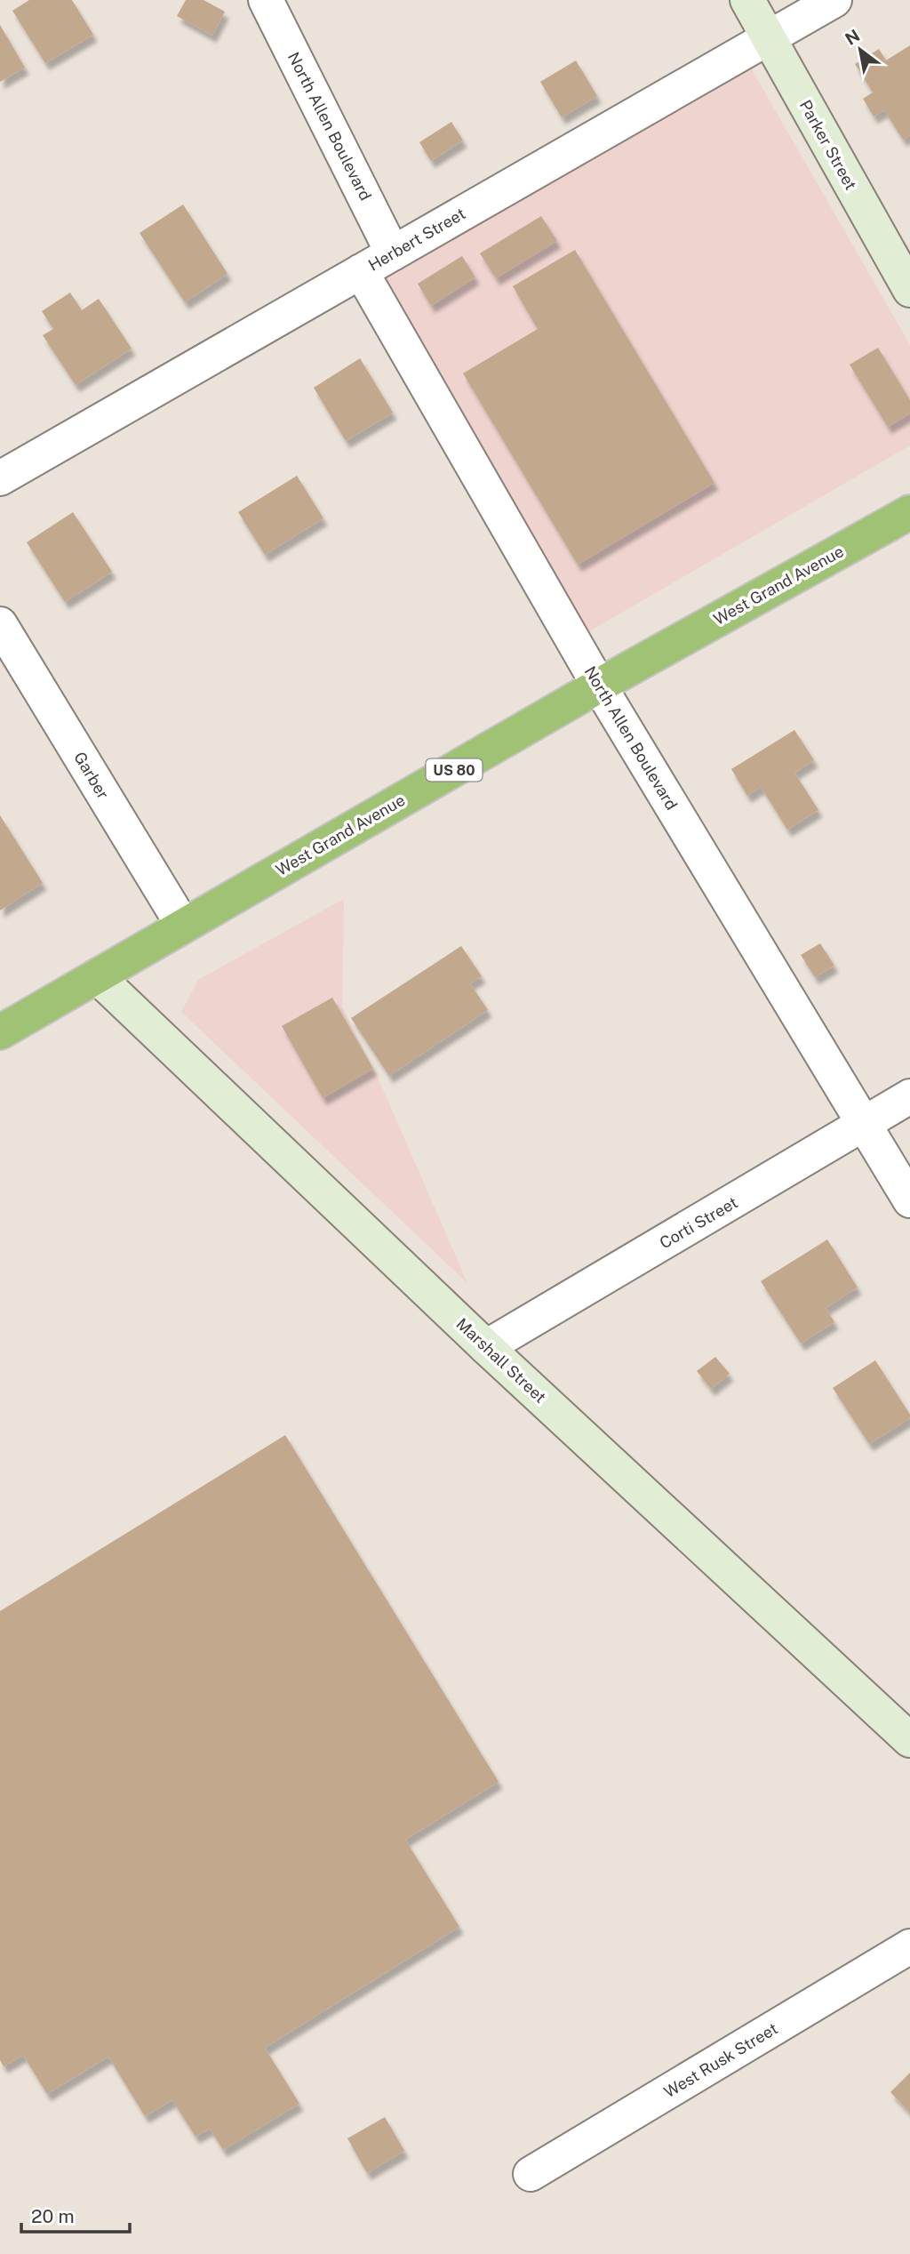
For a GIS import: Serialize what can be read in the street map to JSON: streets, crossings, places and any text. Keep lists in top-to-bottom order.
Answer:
{
  "streets": {
    "highway": ["West Grand Avenue", "US 80"],
    "street": [
      "North Allen Boulevard",
      "Parker Street",
      "Herbert Street",
      "Garber",
      "Corti Street",
      "Marshall Street",
      "West Rusk Street"
    ]
  },
  "crossings": [
    ["North Allen Boulevard", "Herbert Street"],
    ["North Allen Boulevard", "West Grand Avenue"],
    ["North Allen Boulevard", "Corti Street"],
    ["Parker Street", "Herbert Street"],
    ["West Grand Avenue", "Garber"],
    ["West Grand Avenue", "Marshall Street"],
    ["Corti Street", "Marshall Street"]
  ],
  "scale_bar": "20 m",
  "north": "top left"
}
